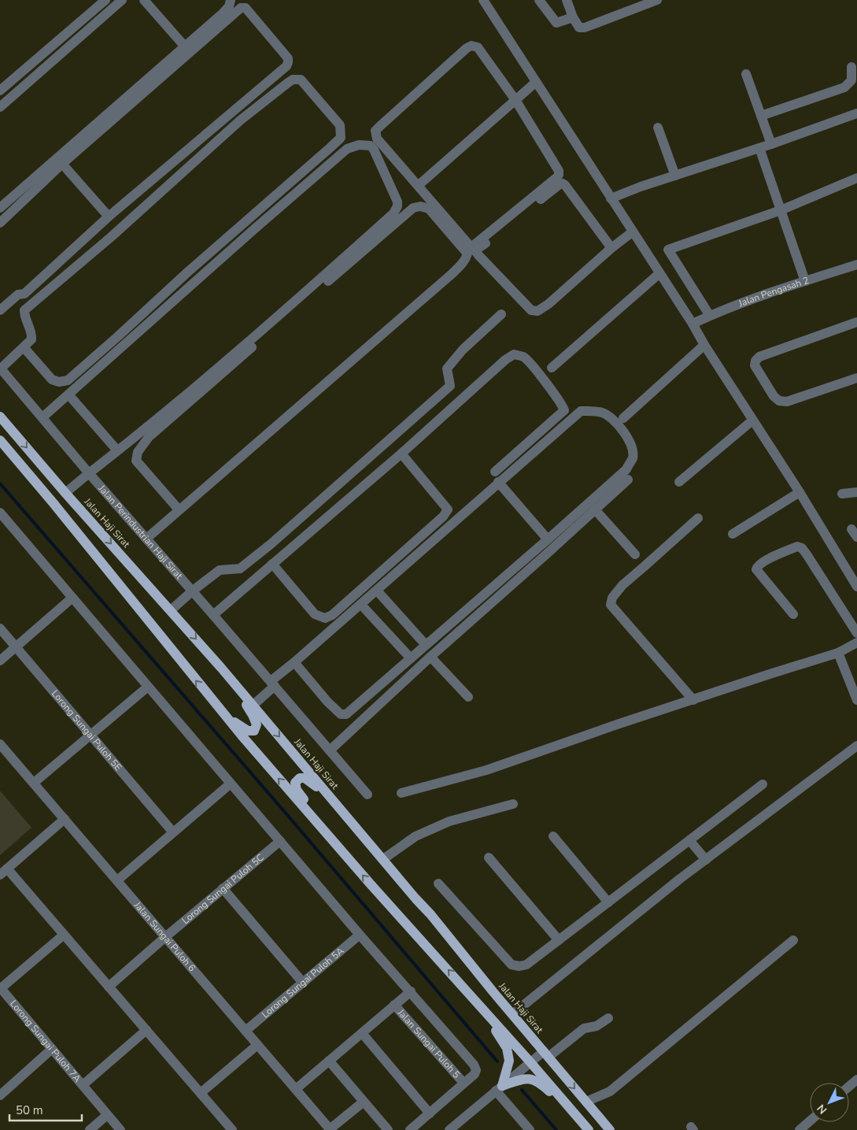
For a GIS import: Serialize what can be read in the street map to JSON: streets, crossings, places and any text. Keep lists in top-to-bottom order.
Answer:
{
  "streets": {
    "main road": ["Jalan Haji Sirat"],
    "street": [
      "Jalan Pengasah 2",
      "Jalan Perindustrian Haji Sirat",
      "Lorong Sungai Puloh 5E",
      "Lorong Sungai Puloh 5C",
      "Jalan Sungai Puloh 6",
      "Lorong Sungai Puloh 5A",
      "Lorong Sungai Puloh 7A",
      "Jalan Sungai Puloh 5"
    ]
  },
  "crossings": [
    ["Lorong Sungai Puloh 5C", "Jalan Sungai Puloh 6"],
    ["Jalan Sungai Puloh 6", "Lorong Sungai Puloh 5A"]
  ],
  "scale_bar": "50 m",
  "north": "bottom left"
}
